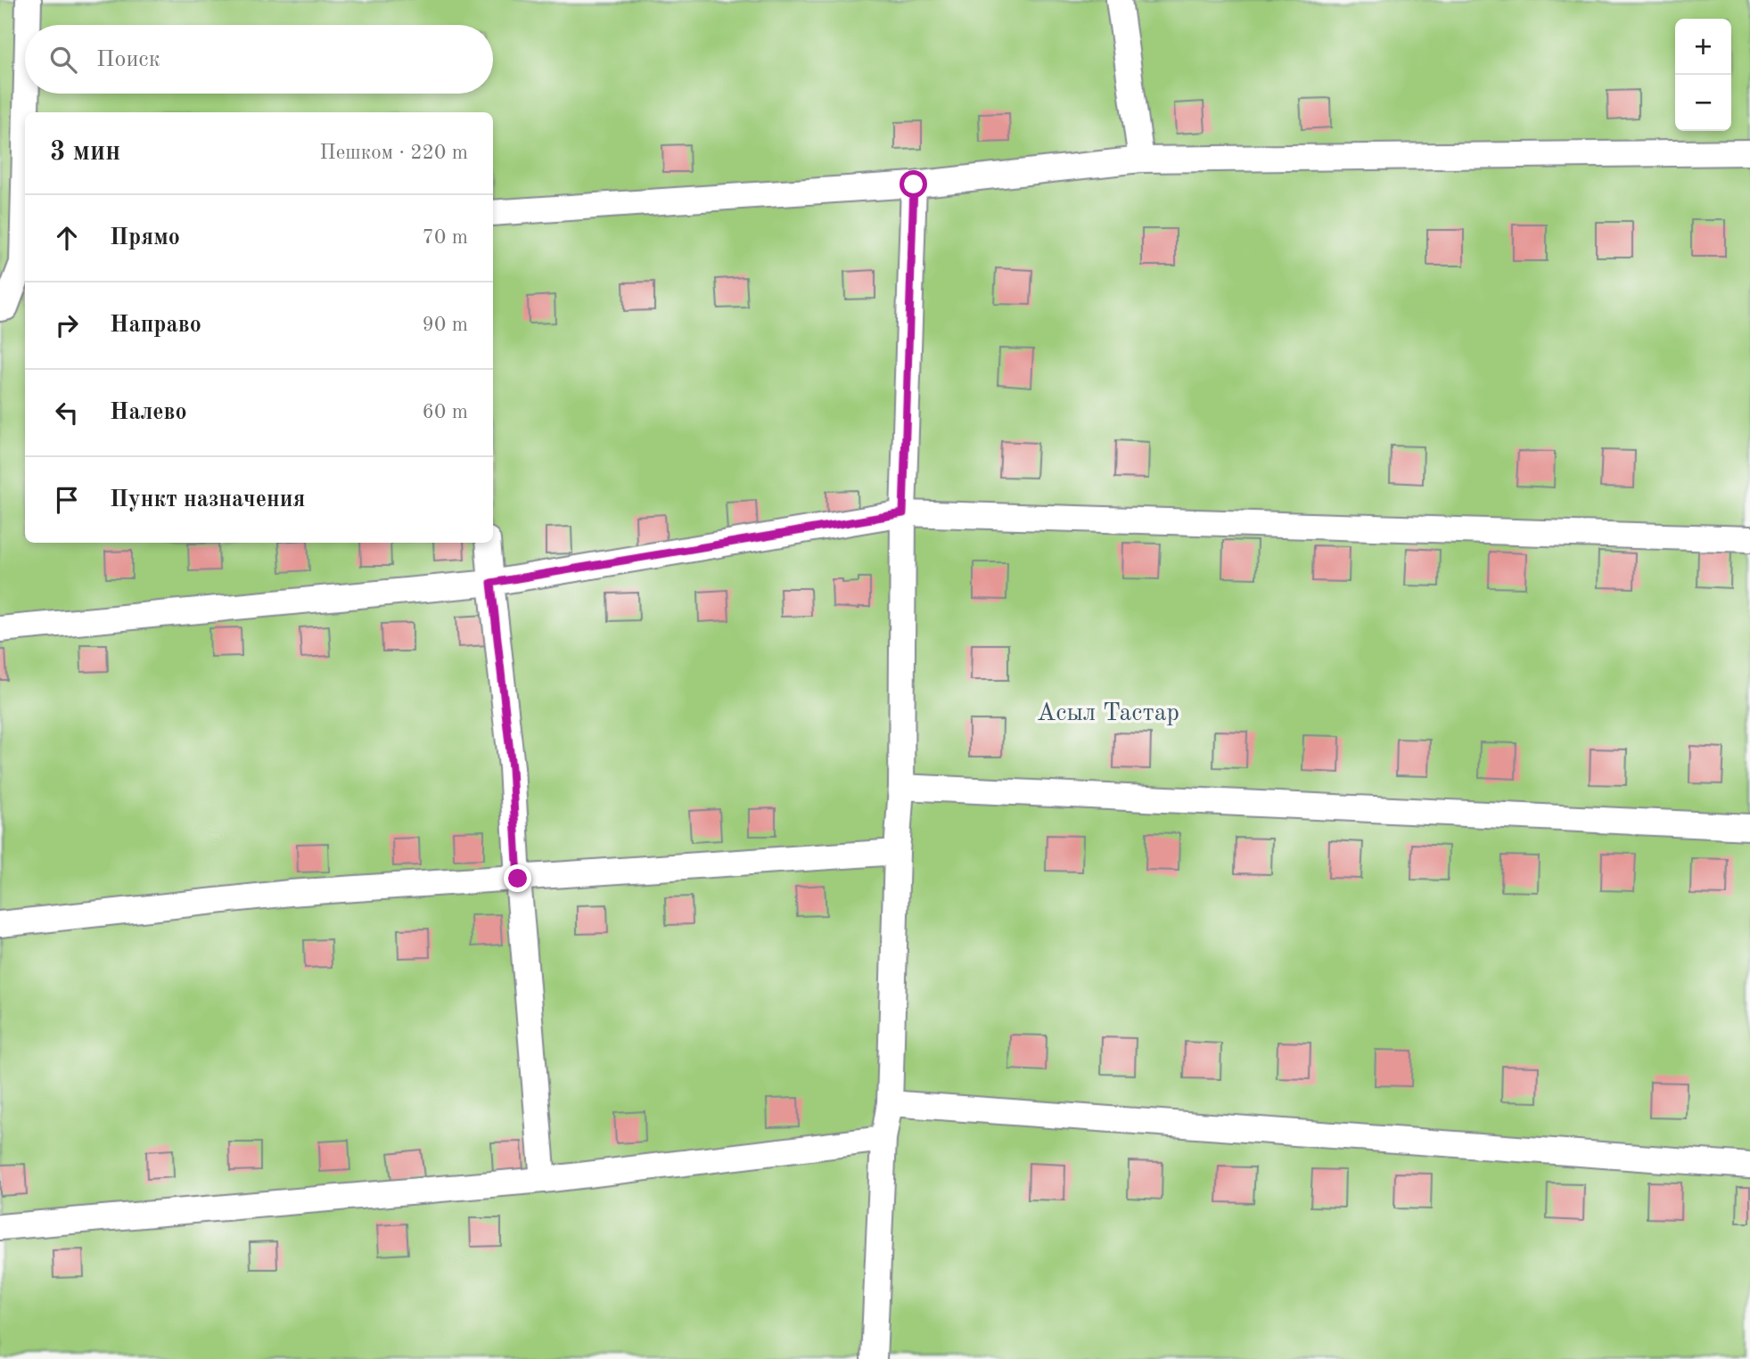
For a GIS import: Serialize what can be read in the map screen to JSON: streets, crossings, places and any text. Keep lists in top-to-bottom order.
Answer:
{
  "parks": ["Асыл Тастар"],
  "page": {
    "map_buttons": ["+", "−"],
    "search": "Поиск",
    "heading": ["3 мин", "Пешком · 220 m"],
    "list": [
      ["Прямо", "70 m"],
      ["Направо", "90 m"],
      ["Налево", "60 m"],
      "Пункт назначения"
    ]
  }
}
